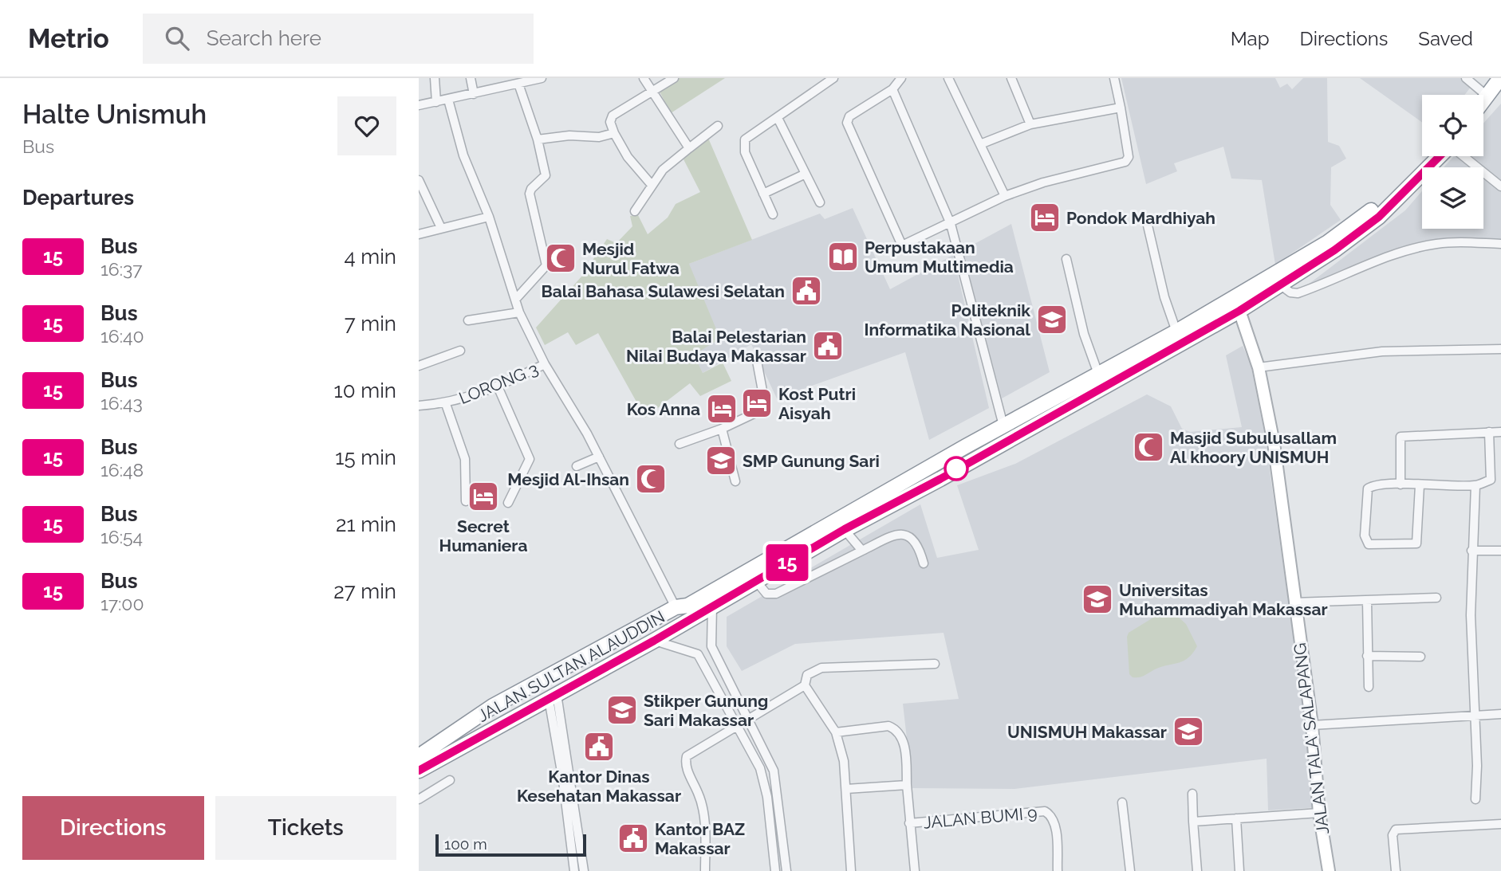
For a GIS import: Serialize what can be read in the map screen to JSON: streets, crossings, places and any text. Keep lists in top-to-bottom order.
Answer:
{
  "streets": {
    "highway": ["JALAN SULTAN ALAUDDIN"],
    "main road": ["JALAN TALA' SALAPANG"],
    "street": ["LORONG 3", "JALAN BUMI 9"]
  },
  "crossings": [
    ["JALAN SULTAN ALAUDDIN", "JALAN TALA' SALAPANG"]
  ],
  "places": {
    "hotel": [
      "Pondok Mardhiyah",
      "Kost Putri Aisyah",
      "Kos Anna",
      "Secret Humaniera"
    ],
    "library": ["Perpustakaan Umum Multimedia"],
    "mosque": ["Mesjid Nurul Fatwa", "Masjid Subulusallam Al khoory UNISMUH", "Mesjid Al-Ihsan"],
    "public building": [
      "Balai Bahasa Sulawesi Selatan",
      "Balai Pelestarian Nilai Budaya Makassar",
      "Kantor Dinas Kesehatan Makassar",
      "Kantor BAZ Makassar"
    ],
    "school or university": [
      "Politeknik Informatika Nasional",
      "SMP Gunung Sari",
      "Universitas Muhammadiyah Makassar",
      "Stikper Gunung Sari Makassar",
      "UNISMUH Makassar"
    ]
  },
  "lines": ["bus line 15"],
  "scale_bar": "100 m",
  "page": {
    "header": "Metrio",
    "search": "Search here",
    "nav": ["Map", "Directions", "Saved"],
    "heading": [
      ["Halte Unismuh", "Bus"],
      "Departures"
    ],
    "on_map": "15",
    "list": [
      {
        "mark": "15",
        "name": "Bus",
        "note": "16:37",
        "value": "4 min"
      },
      {
        "mark": "15",
        "name": "Bus",
        "note": "16:40",
        "value": "7 min"
      },
      {
        "mark": "15",
        "name": "Bus",
        "note": "16:43",
        "value": "10 min"
      },
      {
        "mark": "15",
        "name": "Bus",
        "note": "16:48",
        "value": "15 min"
      },
      {
        "mark": "15",
        "name": "Bus",
        "note": "16:54",
        "value": "21 min"
      },
      {
        "mark": "15",
        "name": "Bus",
        "note": "17:00",
        "value": "27 min"
      }
    ],
    "buttons": ["Directions", "Tickets"],
    "scale": "100 m"
  }
}
